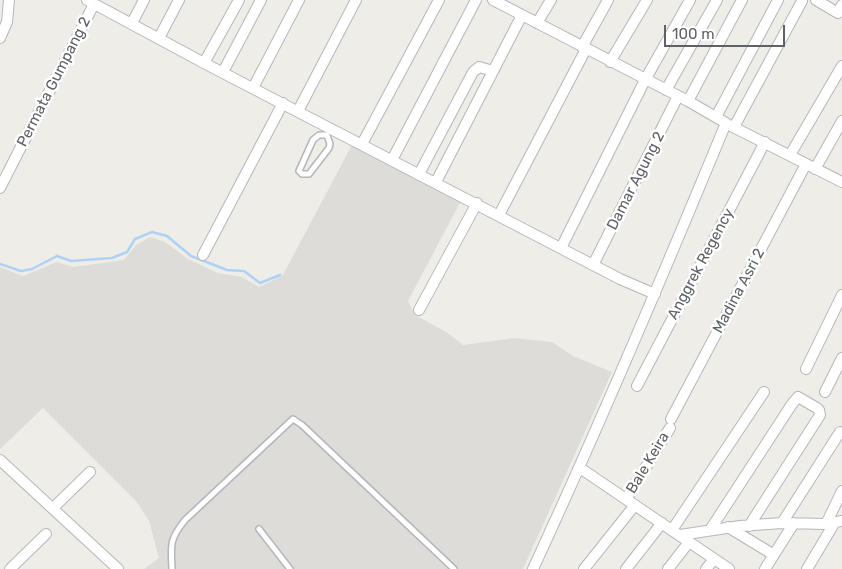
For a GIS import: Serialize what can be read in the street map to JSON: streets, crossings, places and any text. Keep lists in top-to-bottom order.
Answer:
{
  "streets": {
    "street": [
      "Permata Gumpang 2",
      "Damar Agung 2",
      "Anggrek Regency",
      "Madina Asri 2",
      "Bale Keira"
    ]
  },
  "crossings": [
    ["Madina Asri 2", "Bale Keira"]
  ],
  "scale_bar": "100 m"
}
